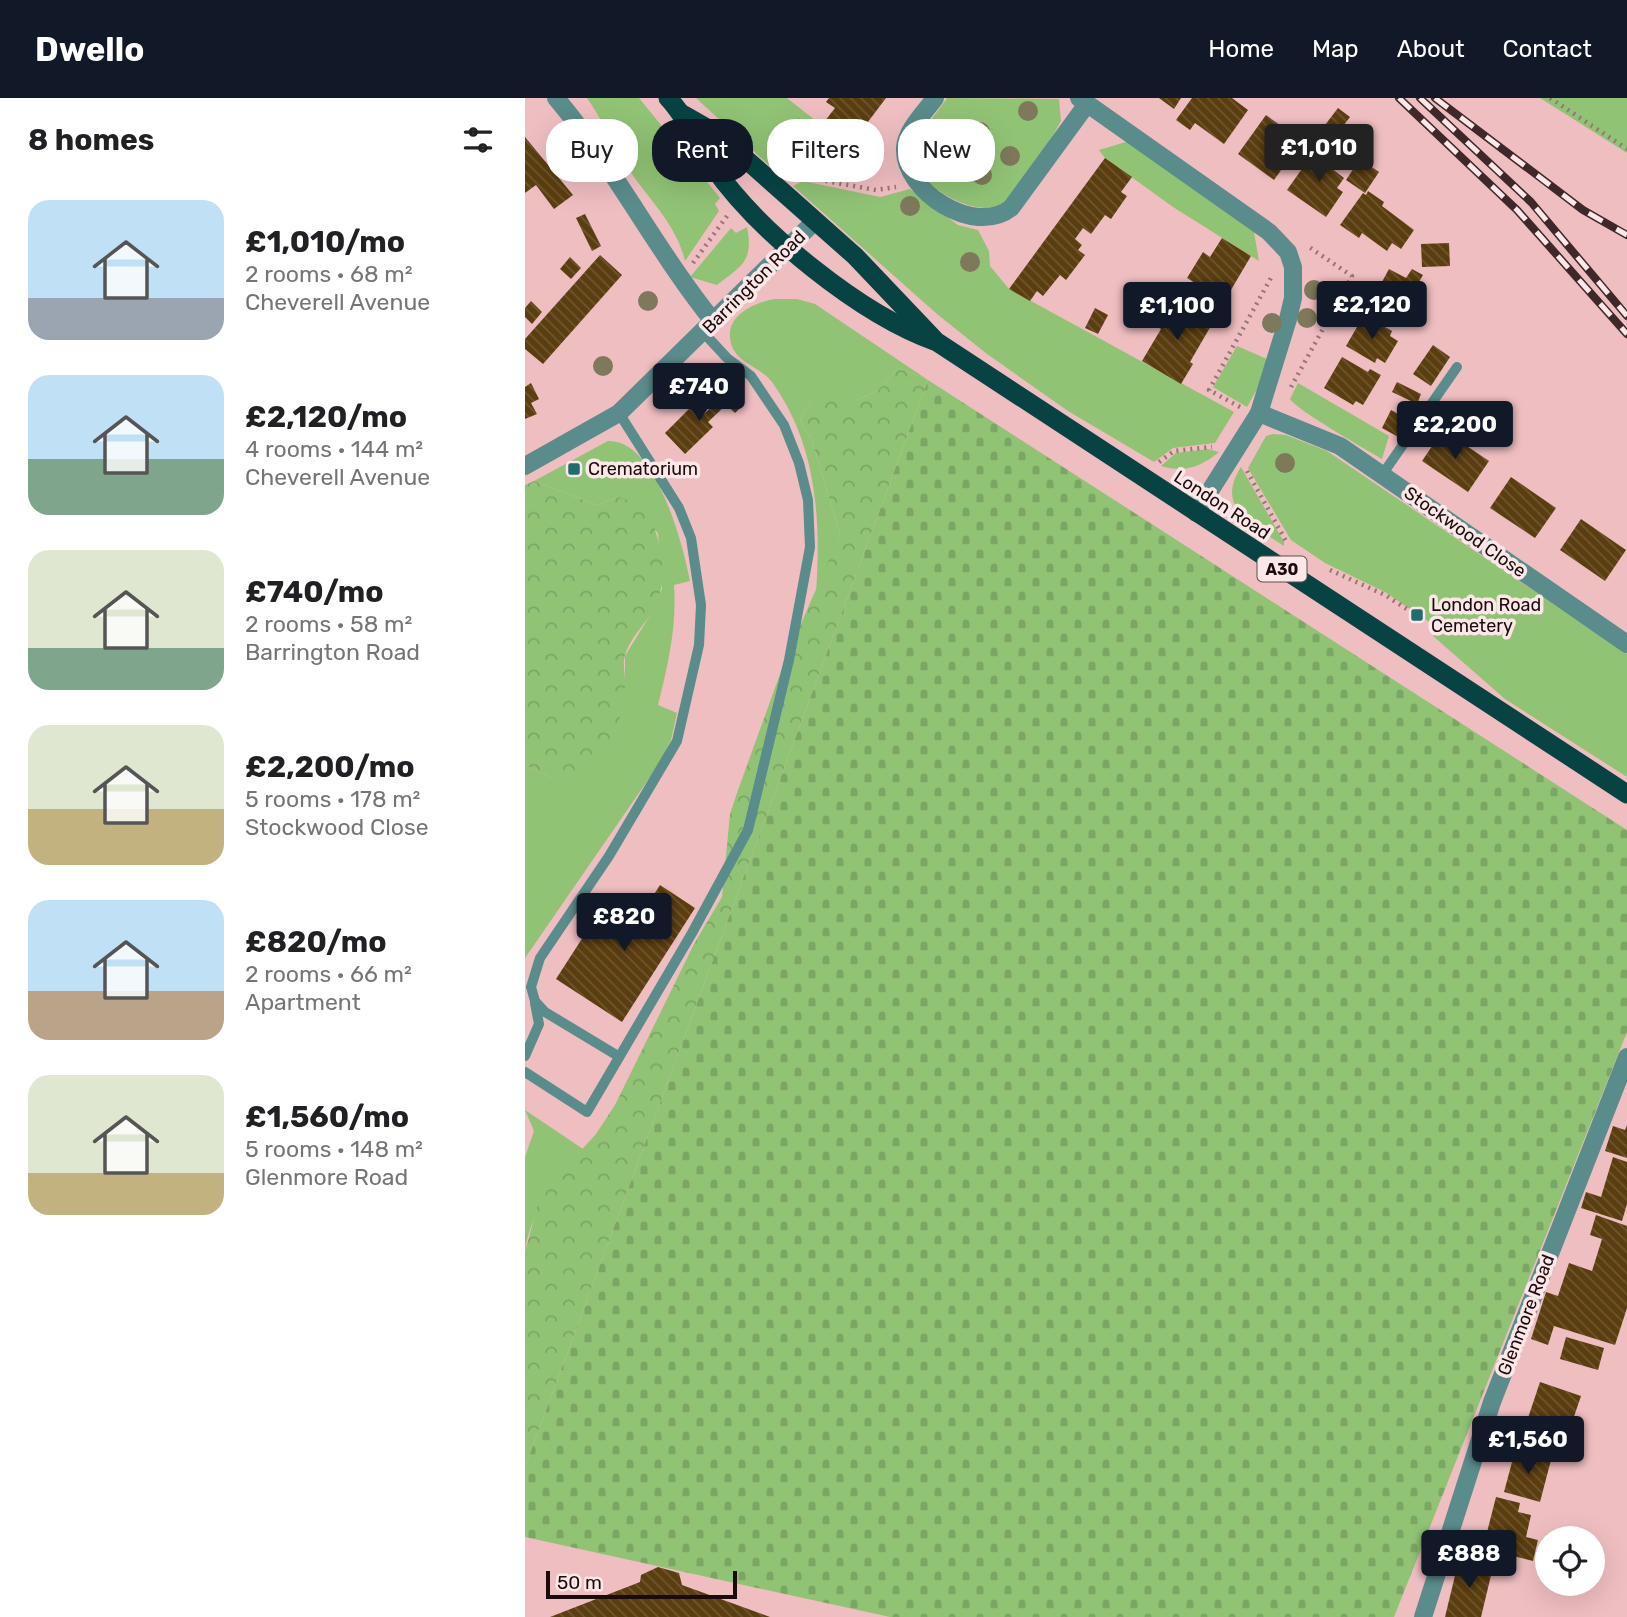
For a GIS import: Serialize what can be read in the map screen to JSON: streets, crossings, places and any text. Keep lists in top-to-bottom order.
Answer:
{
  "streets": {
    "highway": ["London Road", "A30"],
    "street": ["Barrington Road", "Stockwood Close", "Glenmore Road"]
  },
  "crossings": [
    ["Barrington Road", "London Road"]
  ],
  "places": {
    "transit": ["Crematorium", "London Road Cemetery"]
  },
  "scale_bar": "50 m",
  "page": {
    "header": "Dwello",
    "nav": [
      "Home",
      "Map",
      "About",
      "Contact"
    ],
    "heading": "8 homes",
    "chip": [
      "Buy",
      "Rent",
      "Filters",
      "New"
    ],
    "price": [
      "£1,010",
      "£2,120",
      "£1,100",
      "£740",
      "£2,200",
      "£820",
      "£1,560",
      "£888"
    ],
    "list": [
      {
        "name": "£1,010/mo",
        "note": "2 rooms · 68 m² · Cheverell Avenue"
      },
      {
        "name": "£2,120/mo",
        "note": "4 rooms · 144 m² · Cheverell Avenue"
      },
      {
        "name": "£740/mo",
        "note": "2 rooms · 58 m² · Barrington Road"
      },
      {
        "name": "£2,200/mo",
        "note": "5 rooms · 178 m² · Stockwood Close"
      },
      {
        "name": "£820/mo",
        "note": "2 rooms · 66 m² · Apartment"
      },
      {
        "name": "£1,560/mo",
        "note": "5 rooms · 148 m² · Glenmore Road"
      }
    ],
    "scale": "50 m"
  }
}
